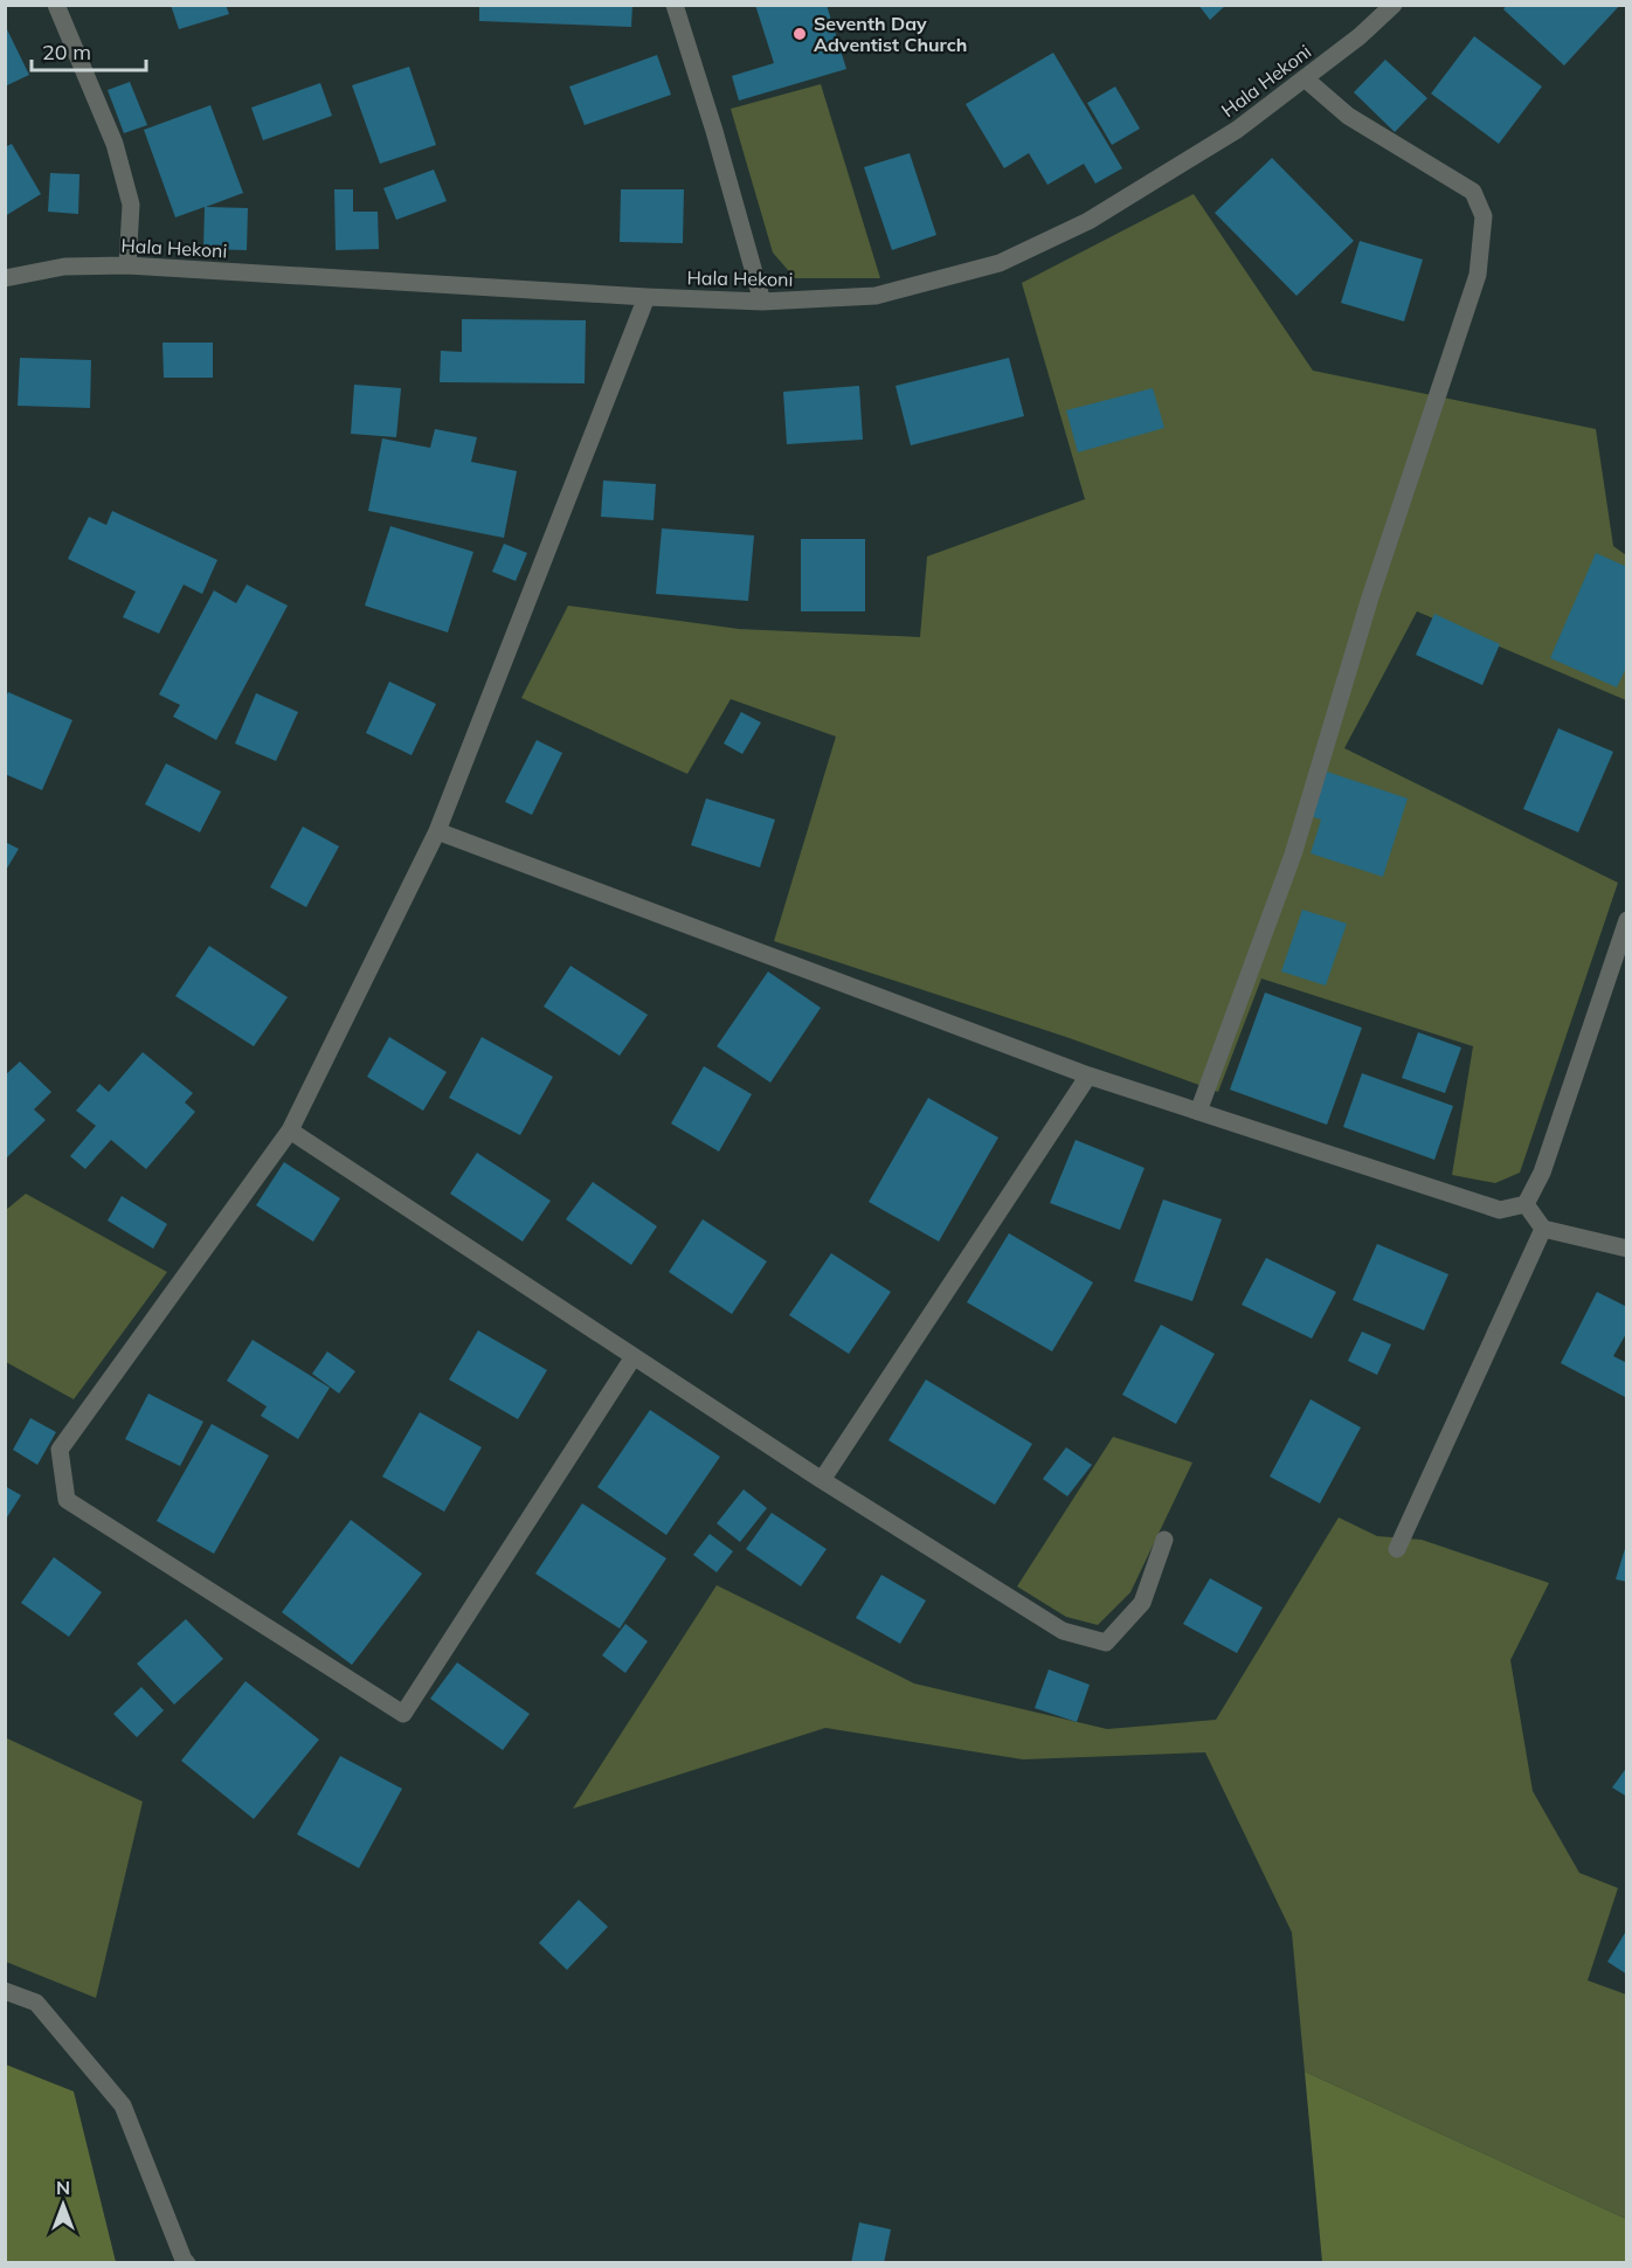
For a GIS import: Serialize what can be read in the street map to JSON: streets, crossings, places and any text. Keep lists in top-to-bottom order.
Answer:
{
  "streets": {
    "street": ["Hala Hekoni"]
  },
  "places": ["Seventh Day Adventist Church"],
  "scale_bar": "20 m",
  "north": "top"
}
